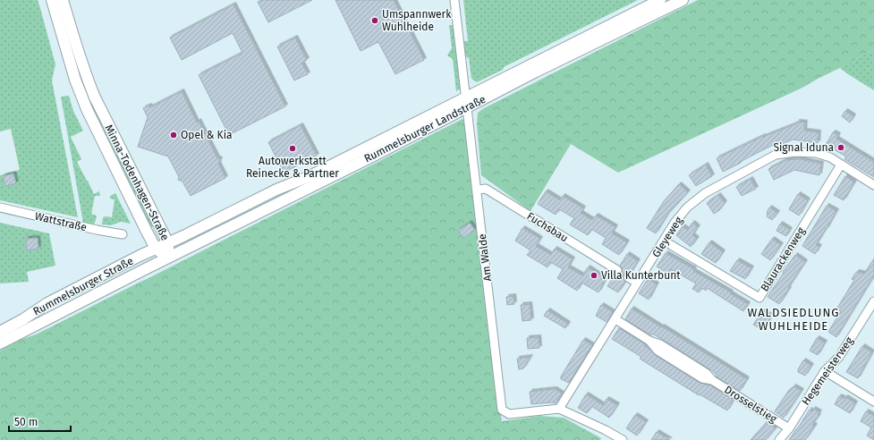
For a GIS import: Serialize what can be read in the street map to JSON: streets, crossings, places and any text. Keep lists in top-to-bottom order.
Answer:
{
  "streets": {
    "main road": ["Rummelsburger Landstraße", "Minna-Todenhagen-Straße", "Rummelsburger Straße"],
    "street": [
      "Wattstraße",
      "Fuchsbau",
      "Gleyeweg",
      "Am Walde",
      "Blaurackenweg",
      "Hegemeisterweg",
      "Drosselstieg"
    ]
  },
  "crossings": [
    ["Rummelsburger Landstraße", "Minna-Todenhagen-Straße"],
    ["Rummelsburger Landstraße", "Am Walde"],
    ["Rummelsburger Landstraße", "Rummelsburger Straße"],
    ["Minna-Todenhagen-Straße", "Rummelsburger Straße"],
    ["Fuchsbau", "Am Walde"],
    ["Gleyeweg", "Am Walde"],
    ["Gleyeweg", "Blaurackenweg"],
    ["Gleyeweg", "Drosselstieg"],
    ["Hegemeisterweg", "Drosselstieg"]
  ],
  "districts": ["WALDSIEDLUNG WUHLHEIDE"],
  "places": [
    "Umspannwerk Wuhlheide",
    "Opel & Kia",
    "Signal Iduna",
    "Autowerkstatt Reinecke & Partner",
    "Villa Kunterbunt"
  ],
  "scale_bar": "50 m"
}
